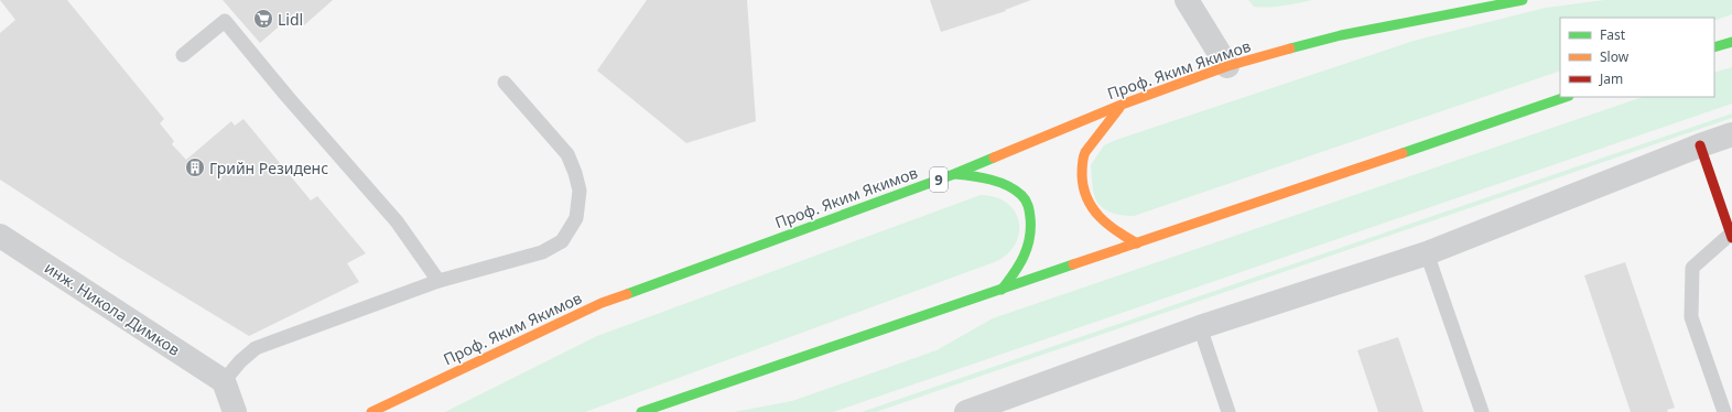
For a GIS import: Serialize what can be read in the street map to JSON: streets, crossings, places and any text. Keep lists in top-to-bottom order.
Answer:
{
  "streets": {
    "main road": ["Проф. Яким Якимов", "9"],
    "street": ["инж. Никола Димков"]
  },
  "places": {
    "supermarket": ["Lidl"],
    "building": ["Грийн Резиденс"]
  },
  "legend": ["Fast", "Slow", "Jam"]
}
